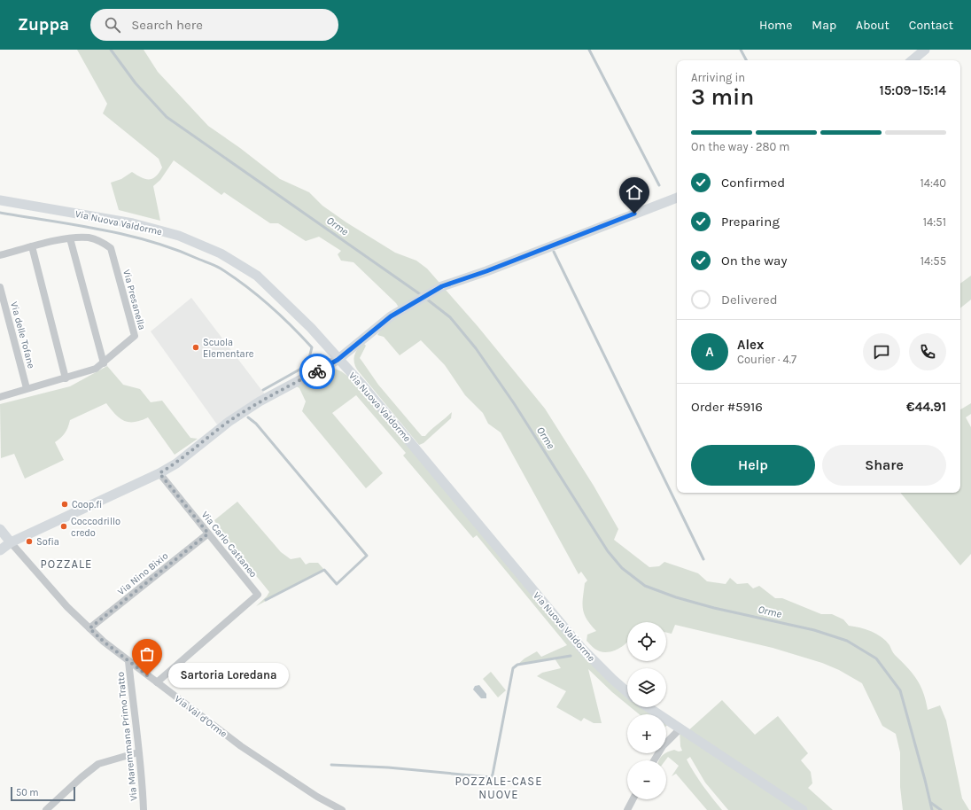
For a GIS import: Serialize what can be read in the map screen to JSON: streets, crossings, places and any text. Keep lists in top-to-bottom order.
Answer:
{
  "streets": {
    "main road": ["Via Nuova Valdorme", "Via Val d'Orme"],
    "street": [
      "Via Presanella",
      "Via delle Tofane",
      "Via Carlo Cattaneo",
      "Via Nino Bixio",
      "Via Maremmana Primo Tratto"
    ]
  },
  "crossings": [
    ["Via Carlo Cattaneo", "Via Nino Bixio"],
    ["Via Carlo Cattaneo", "Via Val d'Orme"],
    ["Via Nino Bixio", "Via Val d'Orme"],
    ["Via Val d'Orme", "Via Maremmana Primo Tratto"]
  ],
  "districts": ["POZZALE", "POZZALE-CASE NUOVE"],
  "water": ["Orme"],
  "places": [
    "Scuola Elementare",
    "Coop.fi",
    "Coccodrillo credo",
    "Sofia",
    "Sartoria Loredana"
  ],
  "scale_bar": "50 m",
  "page": {
    "header": "Zuppa",
    "search": "Search here",
    "nav": [
      "Home",
      "Map",
      "About",
      "Contact"
    ],
    "heading": ["3 min", "Arriving in", "15:09–15:14"],
    "panel": [
      "Alex",
      "Courier · 4.7",
      "Order #5916",
      "€44.91"
    ],
    "bar": "On the way · 280 m",
    "list": [
      ["Confirmed", "14:40"],
      ["Preparing", "14:51"],
      ["On the way", "14:55"],
      "Delivered"
    ],
    "round": "A",
    "buttons": ["Help", "Share"],
    "map_buttons": ["+", "−"],
    "bubble": "Sartoria Loredana",
    "scale": "50 m"
  }
}
